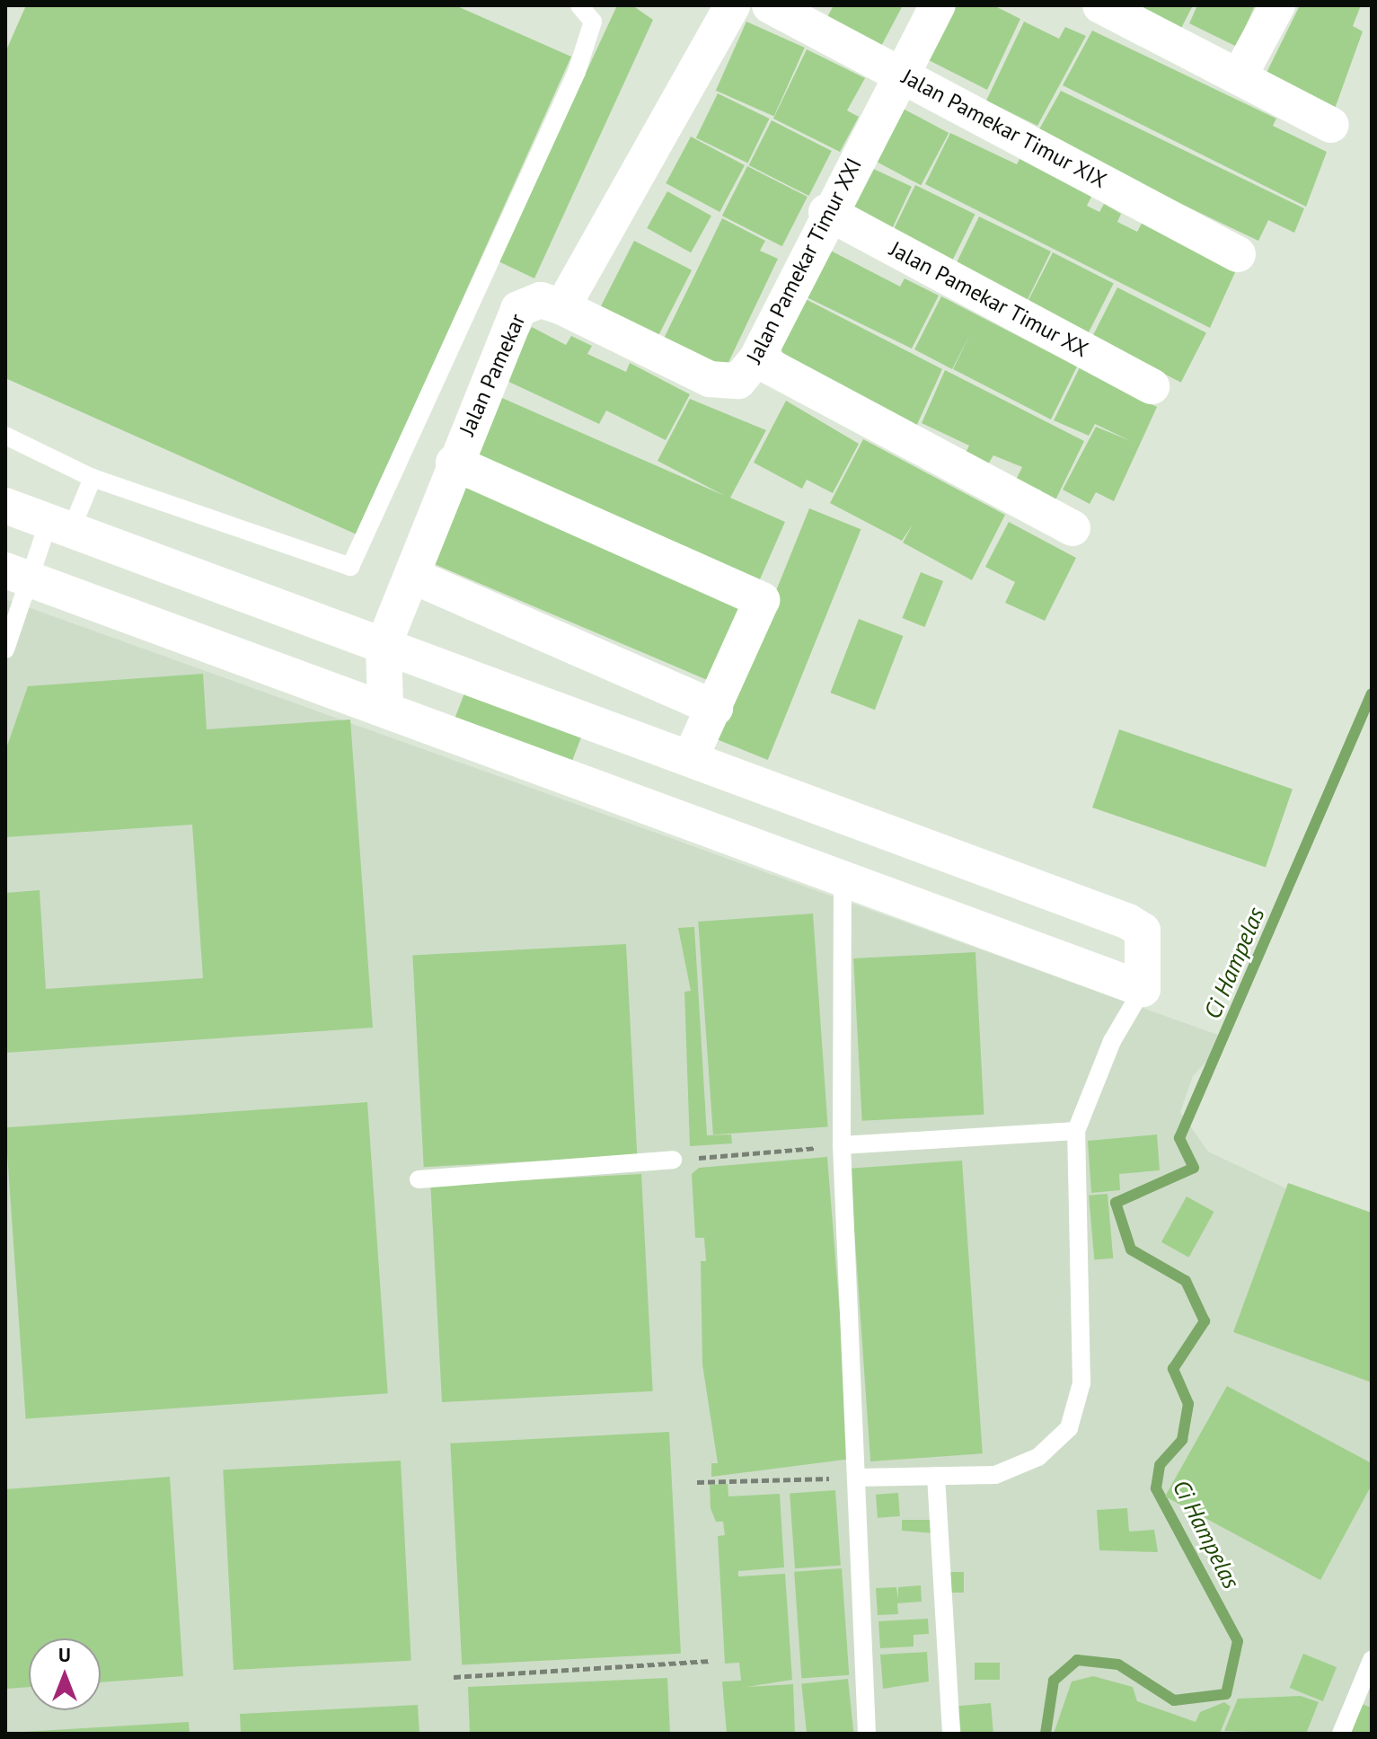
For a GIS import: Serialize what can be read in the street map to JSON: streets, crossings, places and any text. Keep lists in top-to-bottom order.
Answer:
{
  "streets": {
    "street": [
      "Jalan Pamekar Timur XIX",
      "Jalan Pamekar Timur XXI",
      "Jalan Pamekar Timur XX",
      "Jalan Pamekar"
    ]
  },
  "crossings": [
    ["Jalan Pamekar Timur XIX", "Jalan Pamekar Timur XXI"],
    ["Jalan Pamekar Timur XXI", "Jalan Pamekar Timur XX"],
    ["Jalan Pamekar Timur XXI", "Jalan Pamekar"]
  ],
  "water": ["Ci Hampelas"],
  "north": "top"
}
